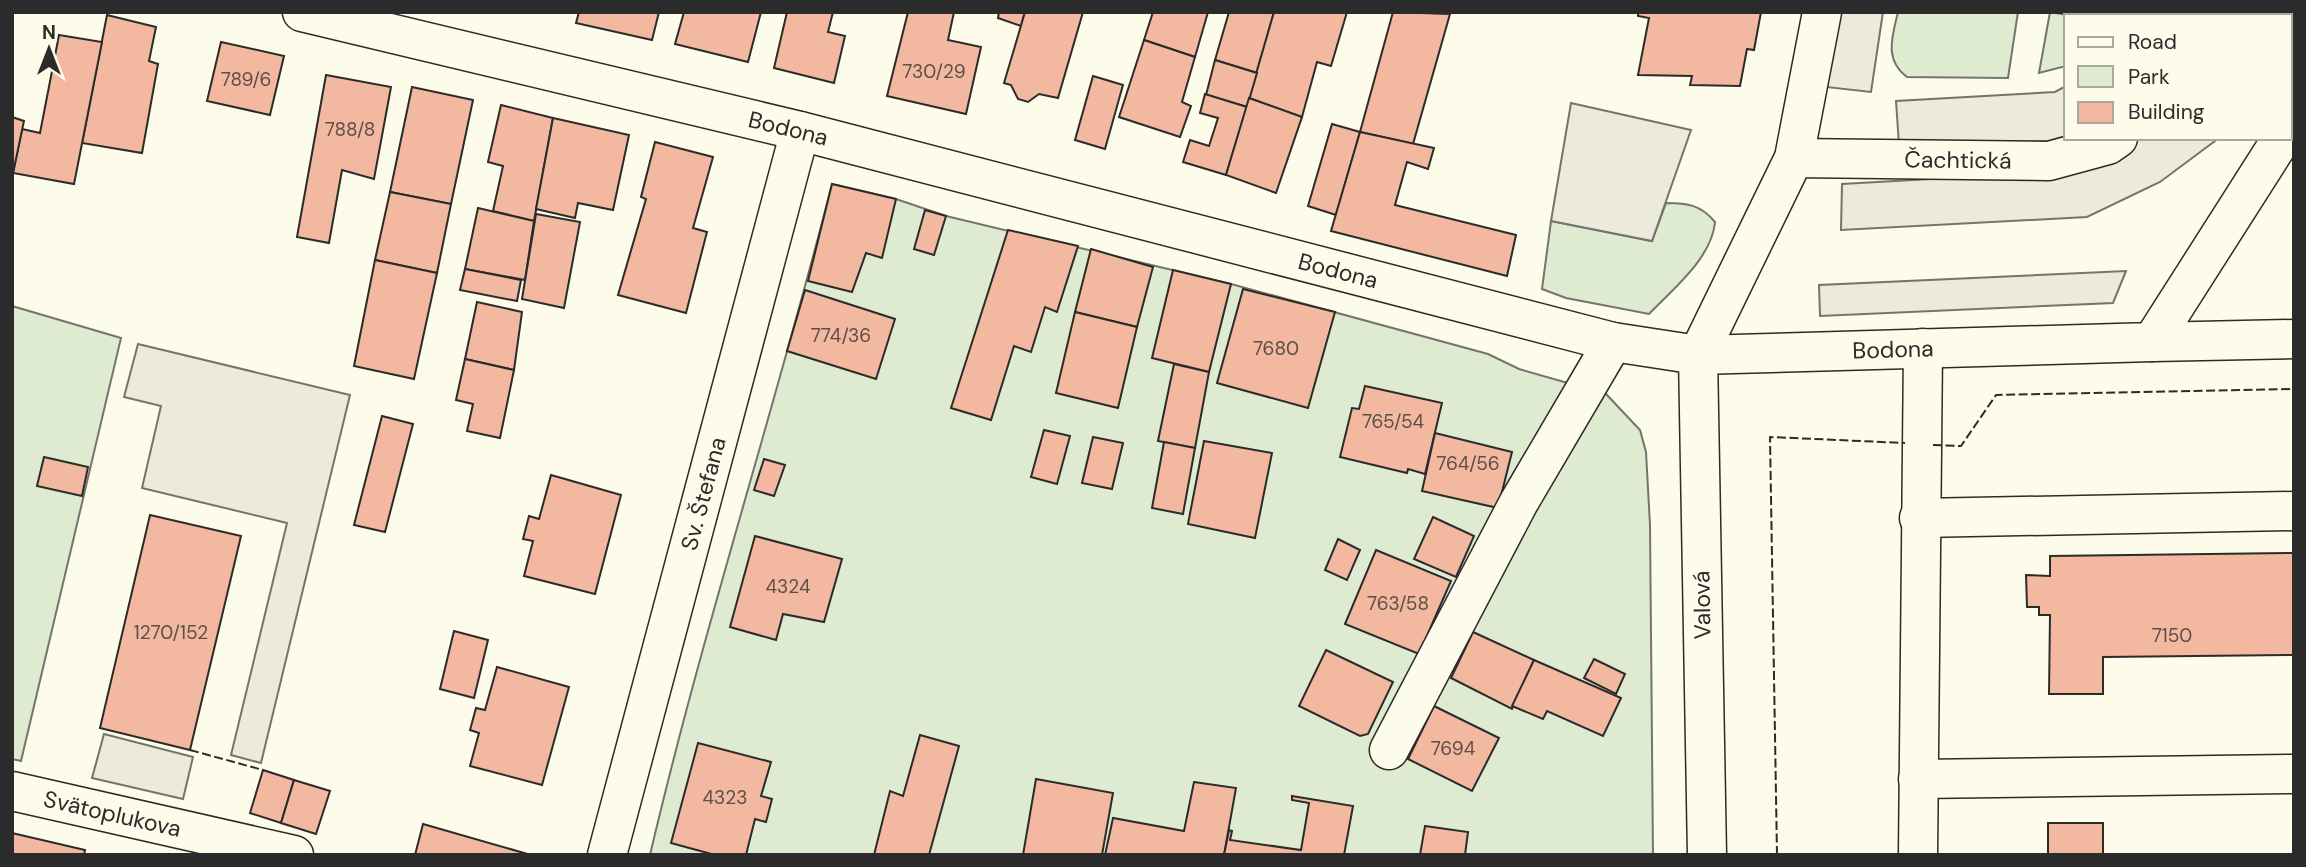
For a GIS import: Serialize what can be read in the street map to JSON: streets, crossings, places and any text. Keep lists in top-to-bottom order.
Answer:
{
  "streets": {
    "street": [
      "Bodona",
      "Čachtická",
      "Sv. Štefana",
      "Valová",
      "Svätoplukova"
    ]
  },
  "crossings": [
    ["Bodona", "Sv. Štefana"],
    ["Bodona", "Valová"]
  ],
  "house_numbers": [
    "730/29",
    "789/6",
    "788/8",
    "774/36",
    "7680",
    "765/54",
    "764/56",
    "4324",
    "763/58",
    "1270/152",
    "7150",
    "7694",
    "4323"
  ],
  "legend": ["Road", "Park", "Building"],
  "north": "top"
}
